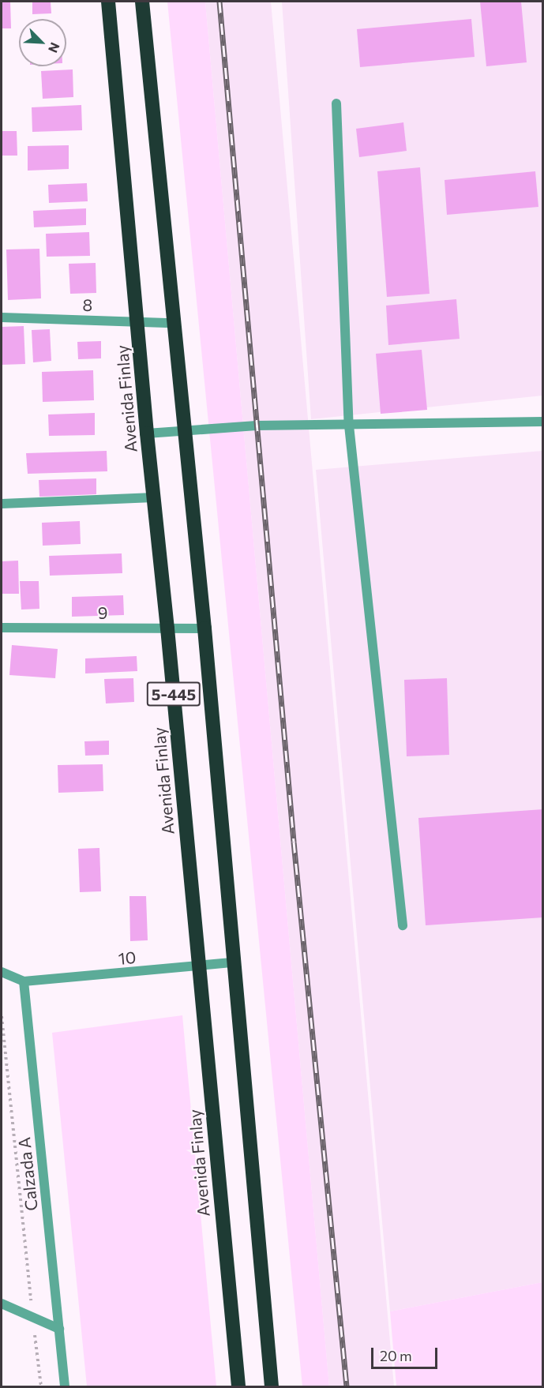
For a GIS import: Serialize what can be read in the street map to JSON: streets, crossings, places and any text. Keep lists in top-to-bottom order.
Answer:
{
  "streets": {
    "highway": ["Avenida Finlay", "5-445"],
    "street": [
      "8",
      "9",
      "10",
      "Calzada A"
    ]
  },
  "crossings": [
    ["8", "Avenida Finlay"],
    ["8", "5-445"],
    ["Avenida Finlay", "9"],
    ["Avenida Finlay", "10"],
    ["9", "5-445"],
    ["5-445", "10"],
    ["10", "Calzada A"]
  ],
  "scale_bar": "20 m",
  "north": "bottom right"
}
